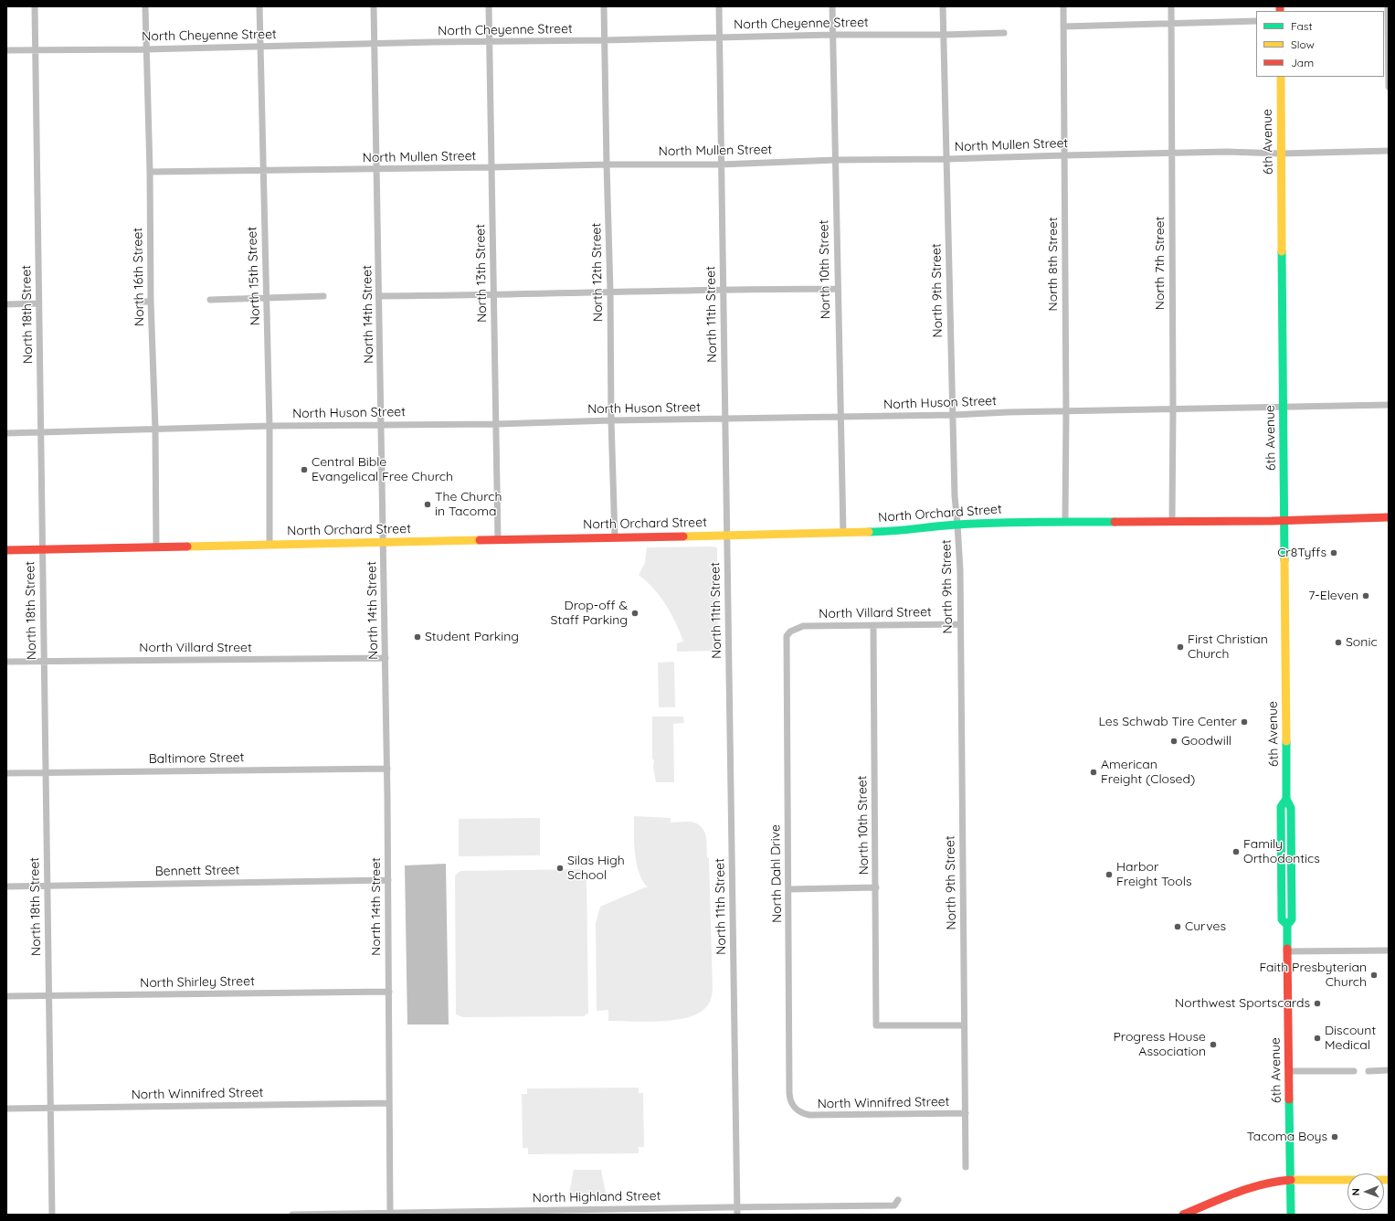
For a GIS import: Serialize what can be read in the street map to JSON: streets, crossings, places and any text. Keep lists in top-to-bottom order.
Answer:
{
  "streets": {
    "main road": ["6th Avenue", "North Orchard Street"],
    "street": [
      "North Cheyenne Street",
      "North Mullen Street",
      "North 7th Street",
      "North 8th Street",
      "North 10th Street",
      "North 12th Street",
      "North 13th Street",
      "North 15th Street",
      "North 16th Street",
      "North 9th Street",
      "North 18th Street",
      "North 14th Street",
      "North 11th Street",
      "North Huson Street",
      "North Villard Street",
      "Baltimore Street",
      "Bennett Street",
      "North Dahl Drive",
      "North Shirley Street",
      "North Winnifred Street",
      "North Highland Street"
    ]
  },
  "crossings": [
    ["North Cheyenne Street", "North 10th Street"],
    ["North Cheyenne Street", "North 12th Street"],
    ["North Cheyenne Street", "North 13th Street"],
    ["North Cheyenne Street", "North 15th Street"],
    ["North Cheyenne Street", "North 16th Street"],
    ["North Cheyenne Street", "North 9th Street"],
    ["North Cheyenne Street", "North 18th Street"],
    ["North Cheyenne Street", "North 14th Street"],
    ["North Cheyenne Street", "North 11th Street"],
    ["6th Avenue", "North Mullen Street"],
    ["6th Avenue", "North Huson Street"],
    ["6th Avenue", "North Orchard Street"],
    ["North Mullen Street", "North 7th Street"],
    ["North Mullen Street", "North 8th Street"],
    ["North Mullen Street", "North 10th Street"],
    ["North Mullen Street", "North 12th Street"],
    ["North Mullen Street", "North 13th Street"],
    ["North Mullen Street", "North 15th Street"],
    ["North Mullen Street", "North 16th Street"],
    ["North Mullen Street", "North 9th Street"],
    ["North Mullen Street", "North 14th Street"],
    ["North Mullen Street", "North 11th Street"],
    ["North 7th Street", "North Huson Street"],
    ["North 7th Street", "North Orchard Street"],
    ["North 8th Street", "North Huson Street"],
    ["North 8th Street", "North Orchard Street"],
    ["North 10th Street", "North 9th Street"],
    ["North 10th Street", "North Huson Street"],
    ["North 10th Street", "North Orchard Street"],
    ["North 10th Street", "North Villard Street"],
    ["North 12th Street", "North Huson Street"],
    ["North 12th Street", "North Orchard Street"],
    ["North 13th Street", "North Huson Street"],
    ["North 13th Street", "North Orchard Street"],
    ["North 15th Street", "North Huson Street"],
    ["North 15th Street", "North Orchard Street"],
    ["North 16th Street", "North Huson Street"],
    ["North 16th Street", "North Orchard Street"],
    ["North 9th Street", "North Huson Street"],
    ["North 9th Street", "North Orchard Street"],
    ["North 9th Street", "North Villard Street"],
    ["North 9th Street", "North Winnifred Street"],
    ["North 18th Street", "North Huson Street"],
    ["North 18th Street", "North Orchard Street"],
    ["North 18th Street", "North Villard Street"],
    ["North 18th Street", "Baltimore Street"],
    ["North 18th Street", "Bennett Street"],
    ["North 18th Street", "North Shirley Street"],
    ["North 18th Street", "North Winnifred Street"],
    ["North 14th Street", "North Huson Street"],
    ["North 14th Street", "North Orchard Street"],
    ["North 14th Street", "North Villard Street"],
    ["North 14th Street", "Baltimore Street"],
    ["North 14th Street", "Bennett Street"],
    ["North 14th Street", "North Shirley Street"],
    ["North 14th Street", "North Winnifred Street"],
    ["North 14th Street", "North Highland Street"],
    ["North 11th Street", "North Huson Street"],
    ["North 11th Street", "North Orchard Street"],
    ["North 11th Street", "North Highland Street"],
    ["North Villard Street", "North Dahl Drive"],
    ["North Dahl Drive", "North Winnifred Street"]
  ],
  "places": [
    "Central Bible Evangelical Free Church",
    "The Church in Tacoma",
    "Cr8Tyffs",
    "7-Eleven",
    "Drop-off & Staff Parking",
    "Student Parking",
    "Sonic",
    "First Christian Church",
    "Les Schwab Tire Center",
    "Goodwill",
    "American Freight (Closed)",
    "Family Orthodontics",
    "Silas High School",
    "Harbor Freight Tools",
    "Curves",
    "Faith Presbyterian Church",
    "Northwest Sportscards",
    "Discount Medical",
    "Progress House Association",
    "Tacoma Boys"
  ],
  "legend": ["Fast", "Slow", "Jam"],
  "north": "left"
}
